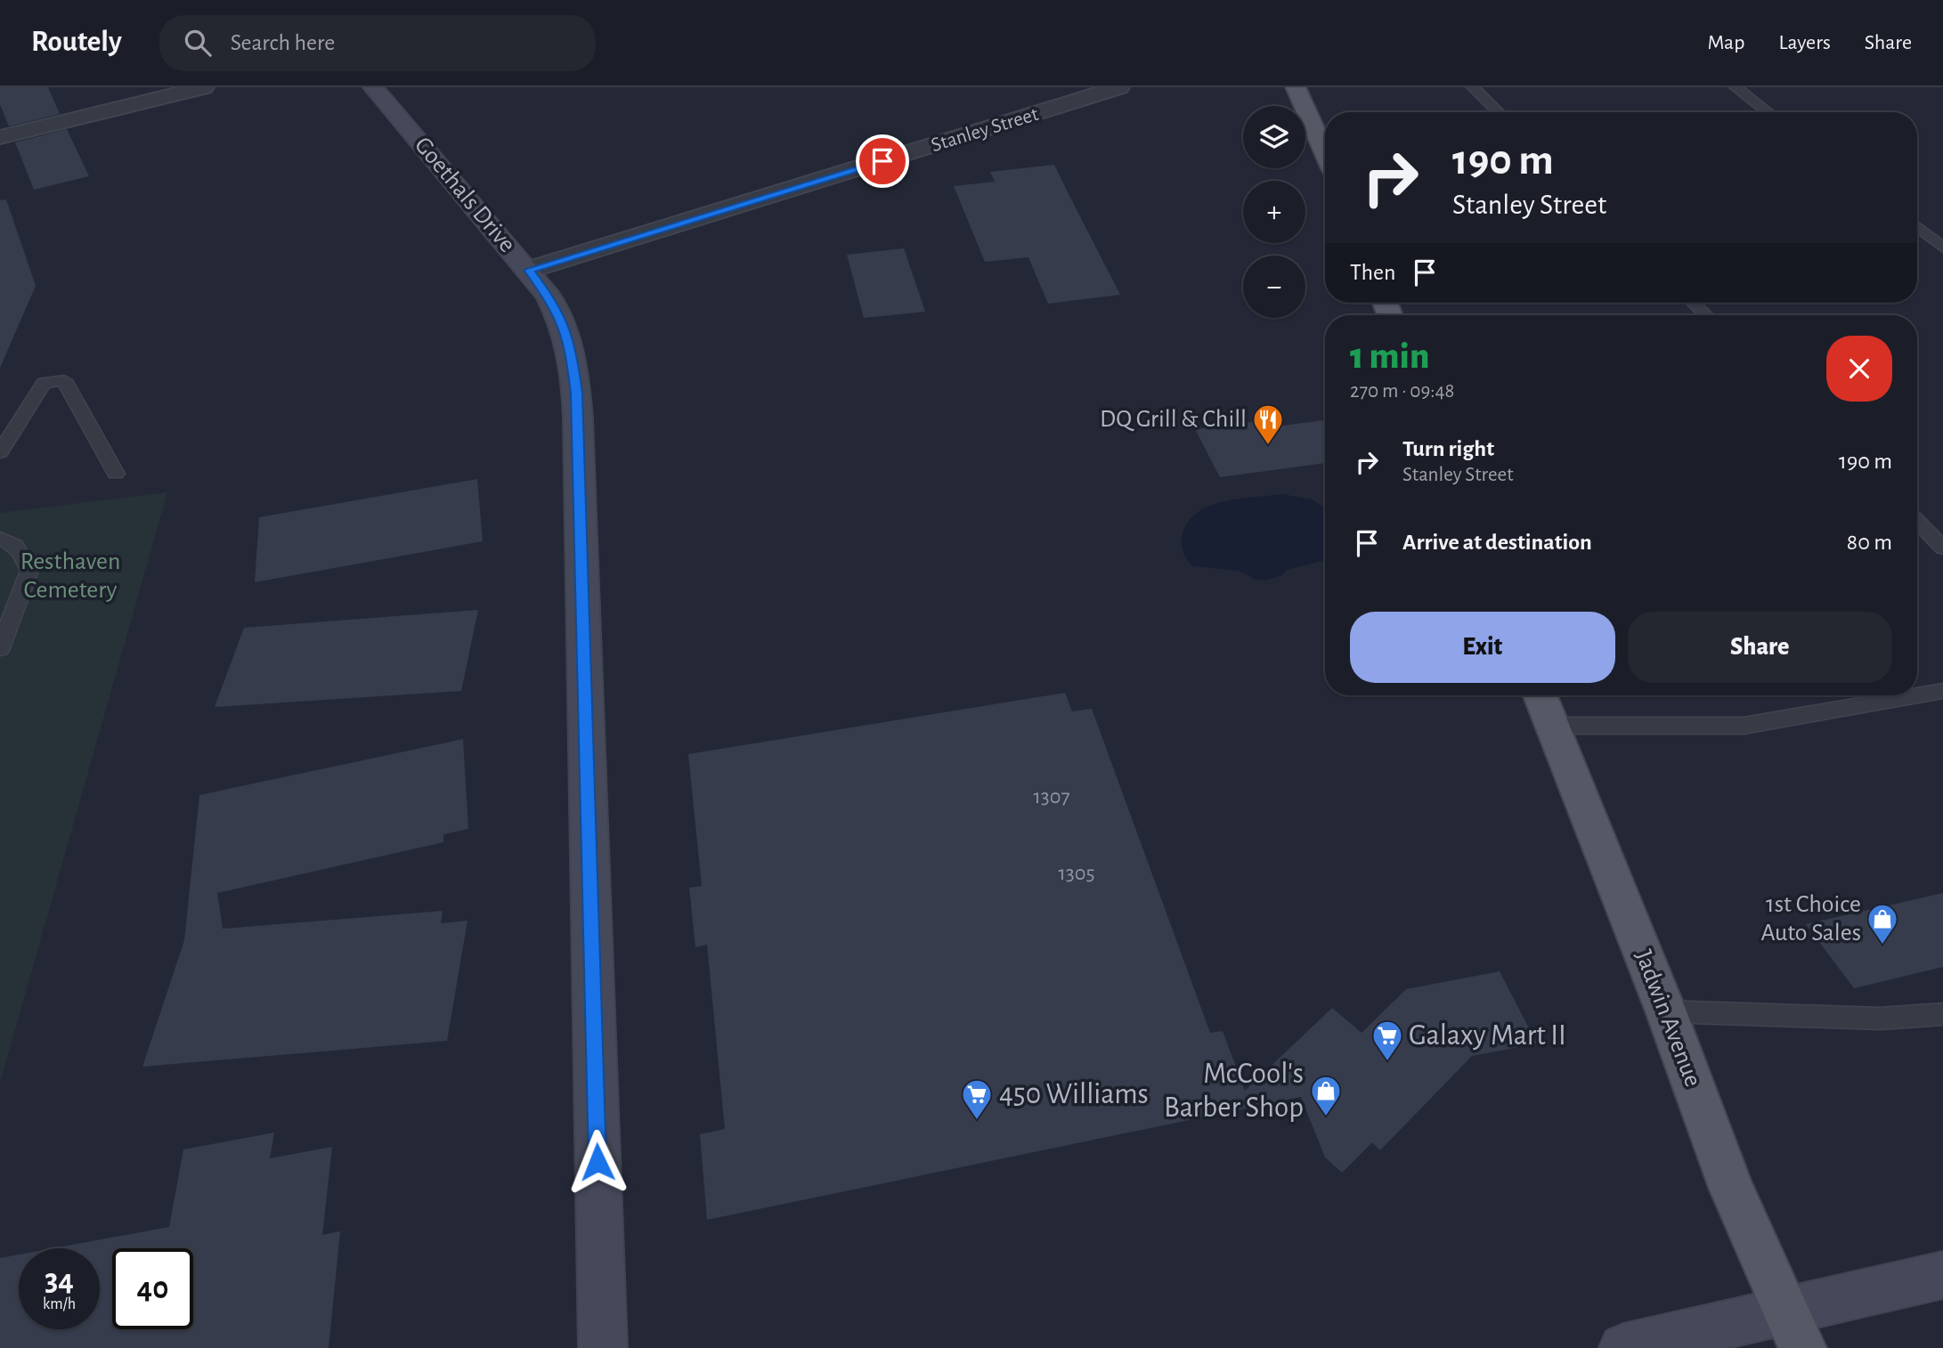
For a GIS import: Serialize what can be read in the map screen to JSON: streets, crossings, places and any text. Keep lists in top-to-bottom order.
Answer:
{
  "streets": {
    "main road": ["Jadwin Avenue"],
    "street": ["Stanley Street", "Goethals Drive"]
  },
  "crossings": [
    ["Stanley Street", "Goethals Drive"]
  ],
  "parks": ["Resthaven Cemetery"],
  "places": {
    "restaurant": ["DQ Grill & Chill"],
    "shop": ["1st Choice Auto Sales", "McCool's Barber Shop"],
    "supermarket": ["Galaxy Mart II", "450 Williams"]
  },
  "house_numbers": ["1307", "1305"],
  "page": {
    "header": "Routely",
    "search": "Search here",
    "nav": ["Map", "Layers", "Share"],
    "map_buttons": ["+", "−"],
    "turn": ["190 m", "Stanley Street"],
    "then": "Then",
    "heading": ["1 min", "270 m · 09:48"],
    "list": [
      {
        "name": "Turn right",
        "note": "Stanley Street",
        "value": "190 m"
      },
      {
        "name": "Arrive at destination",
        "value": "80 m"
      }
    ],
    "buttons": ["Exit", "Share"],
    "speed": "34 km/h",
    "limit": "40"
  }
}
